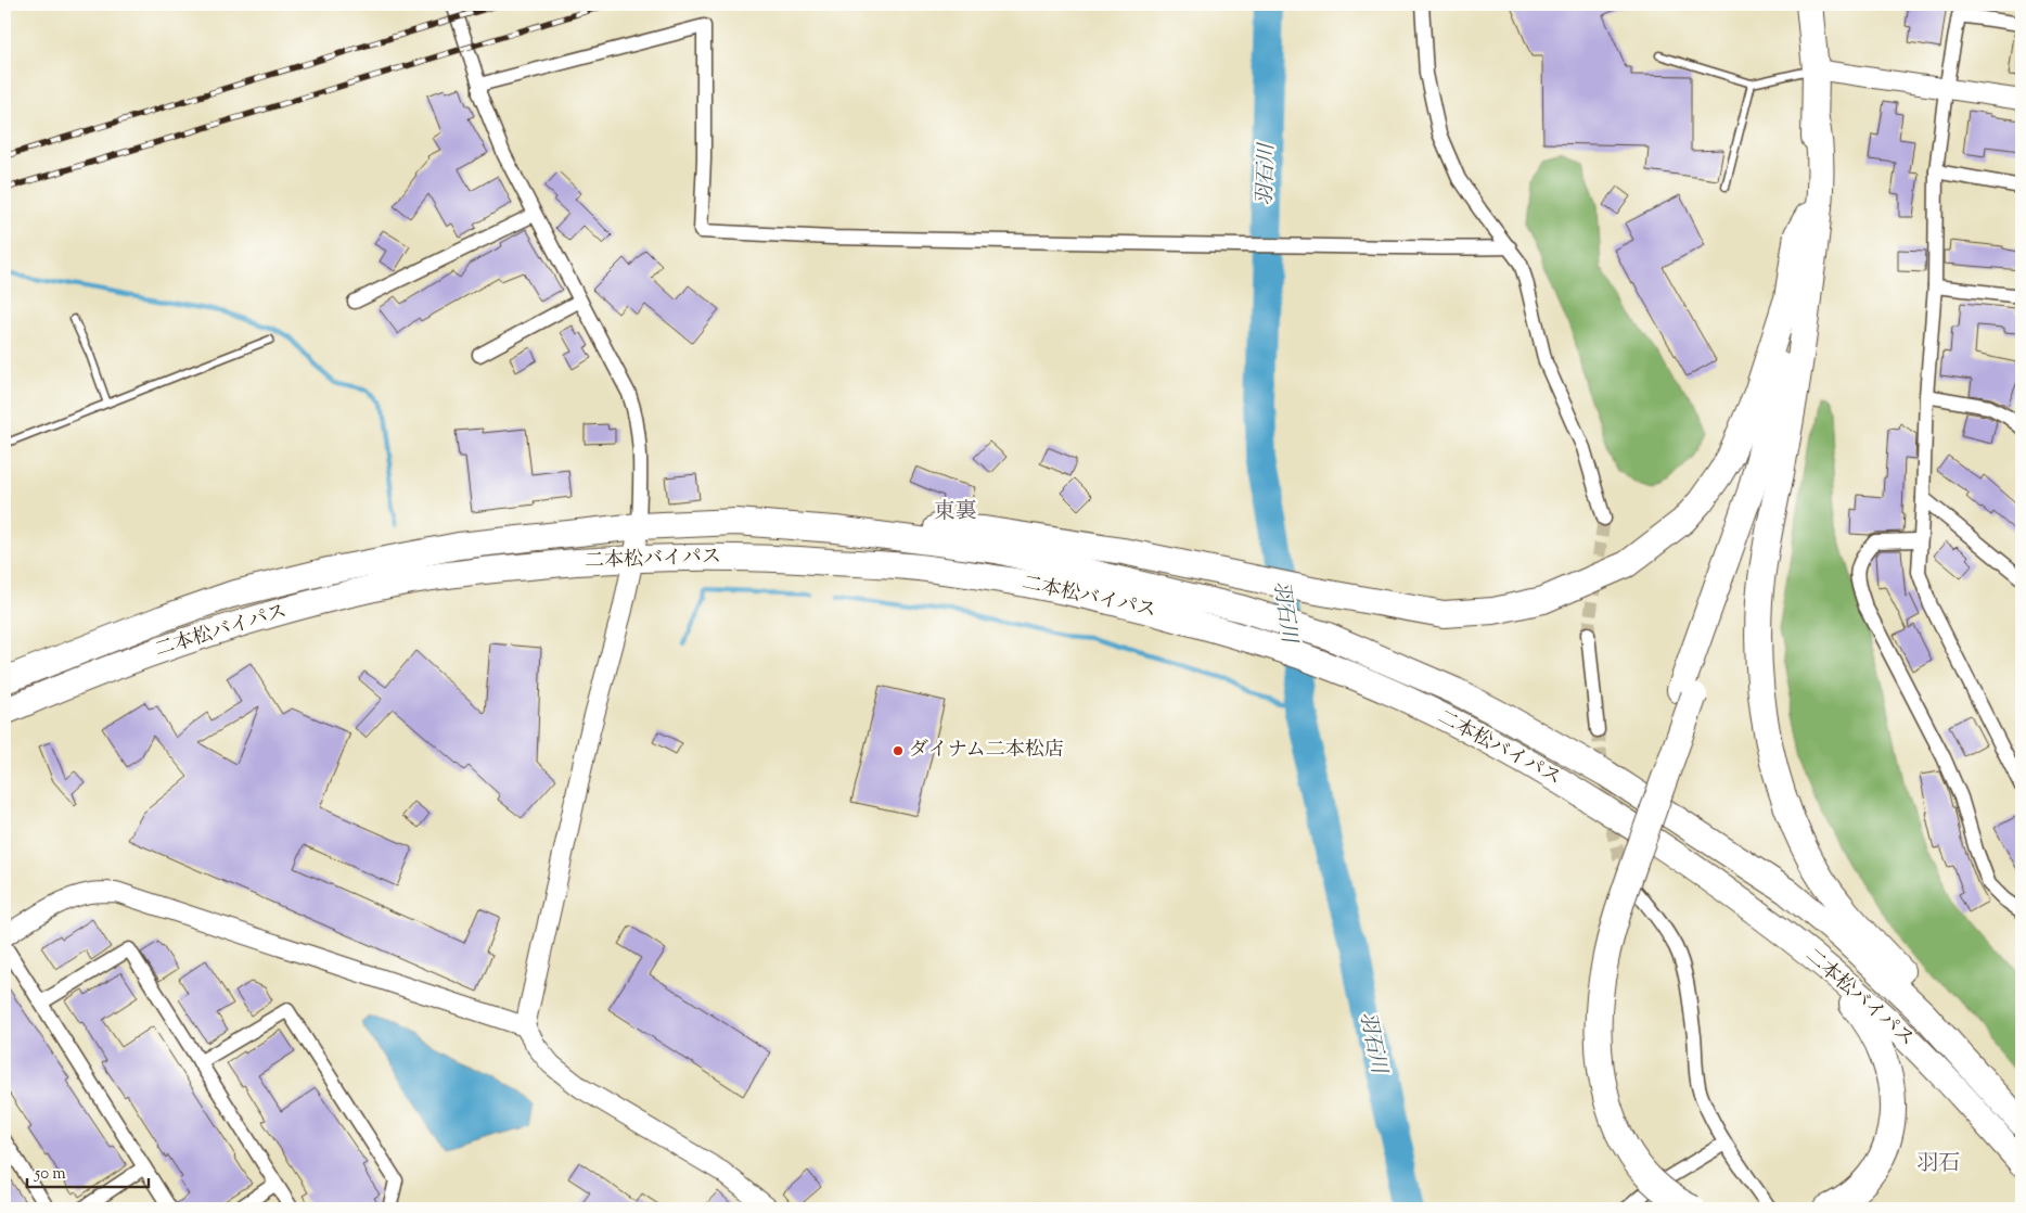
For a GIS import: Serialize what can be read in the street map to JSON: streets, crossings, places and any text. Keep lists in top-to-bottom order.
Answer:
{
  "streets": {
    "highway": ["二本松バイパス"]
  },
  "districts": ["東裏", "羽石"],
  "water": ["羽石川"],
  "places": ["ダイナム二本松店"],
  "scale_bar": "50 m"
}
